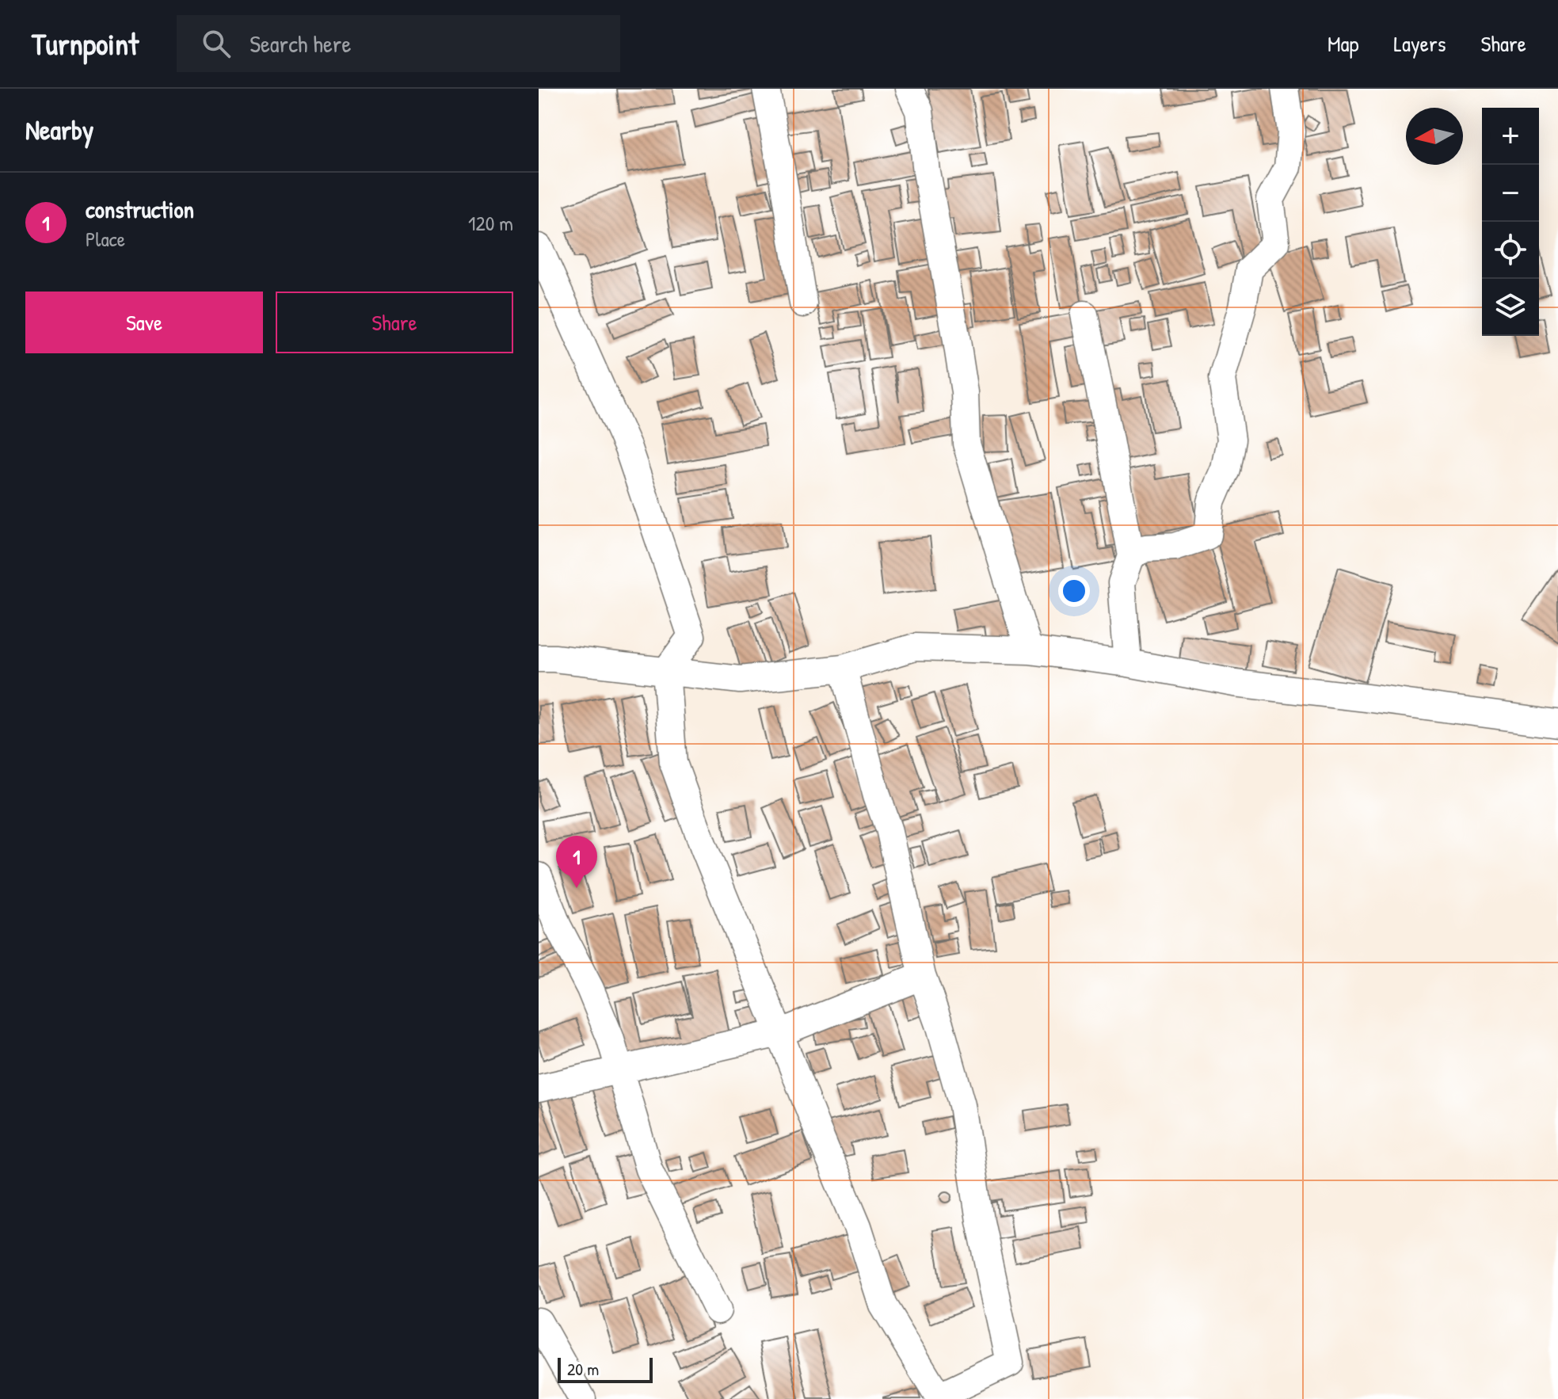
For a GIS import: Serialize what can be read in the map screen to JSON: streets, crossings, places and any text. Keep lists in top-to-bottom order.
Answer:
{
  "scale_bar": "20 m",
  "north": "left",
  "page": {
    "header": "Turnpoint",
    "search": "Search here",
    "nav": ["Map", "Layers", "Share"],
    "heading": "Nearby",
    "map_buttons": ["+", "−"],
    "list": [
      {
        "mark": "1",
        "name": "construction",
        "note": "Place",
        "value": "120 m"
      }
    ],
    "buttons": ["Save", "Share"],
    "pins": "1",
    "scale": "20 m"
  }
}
